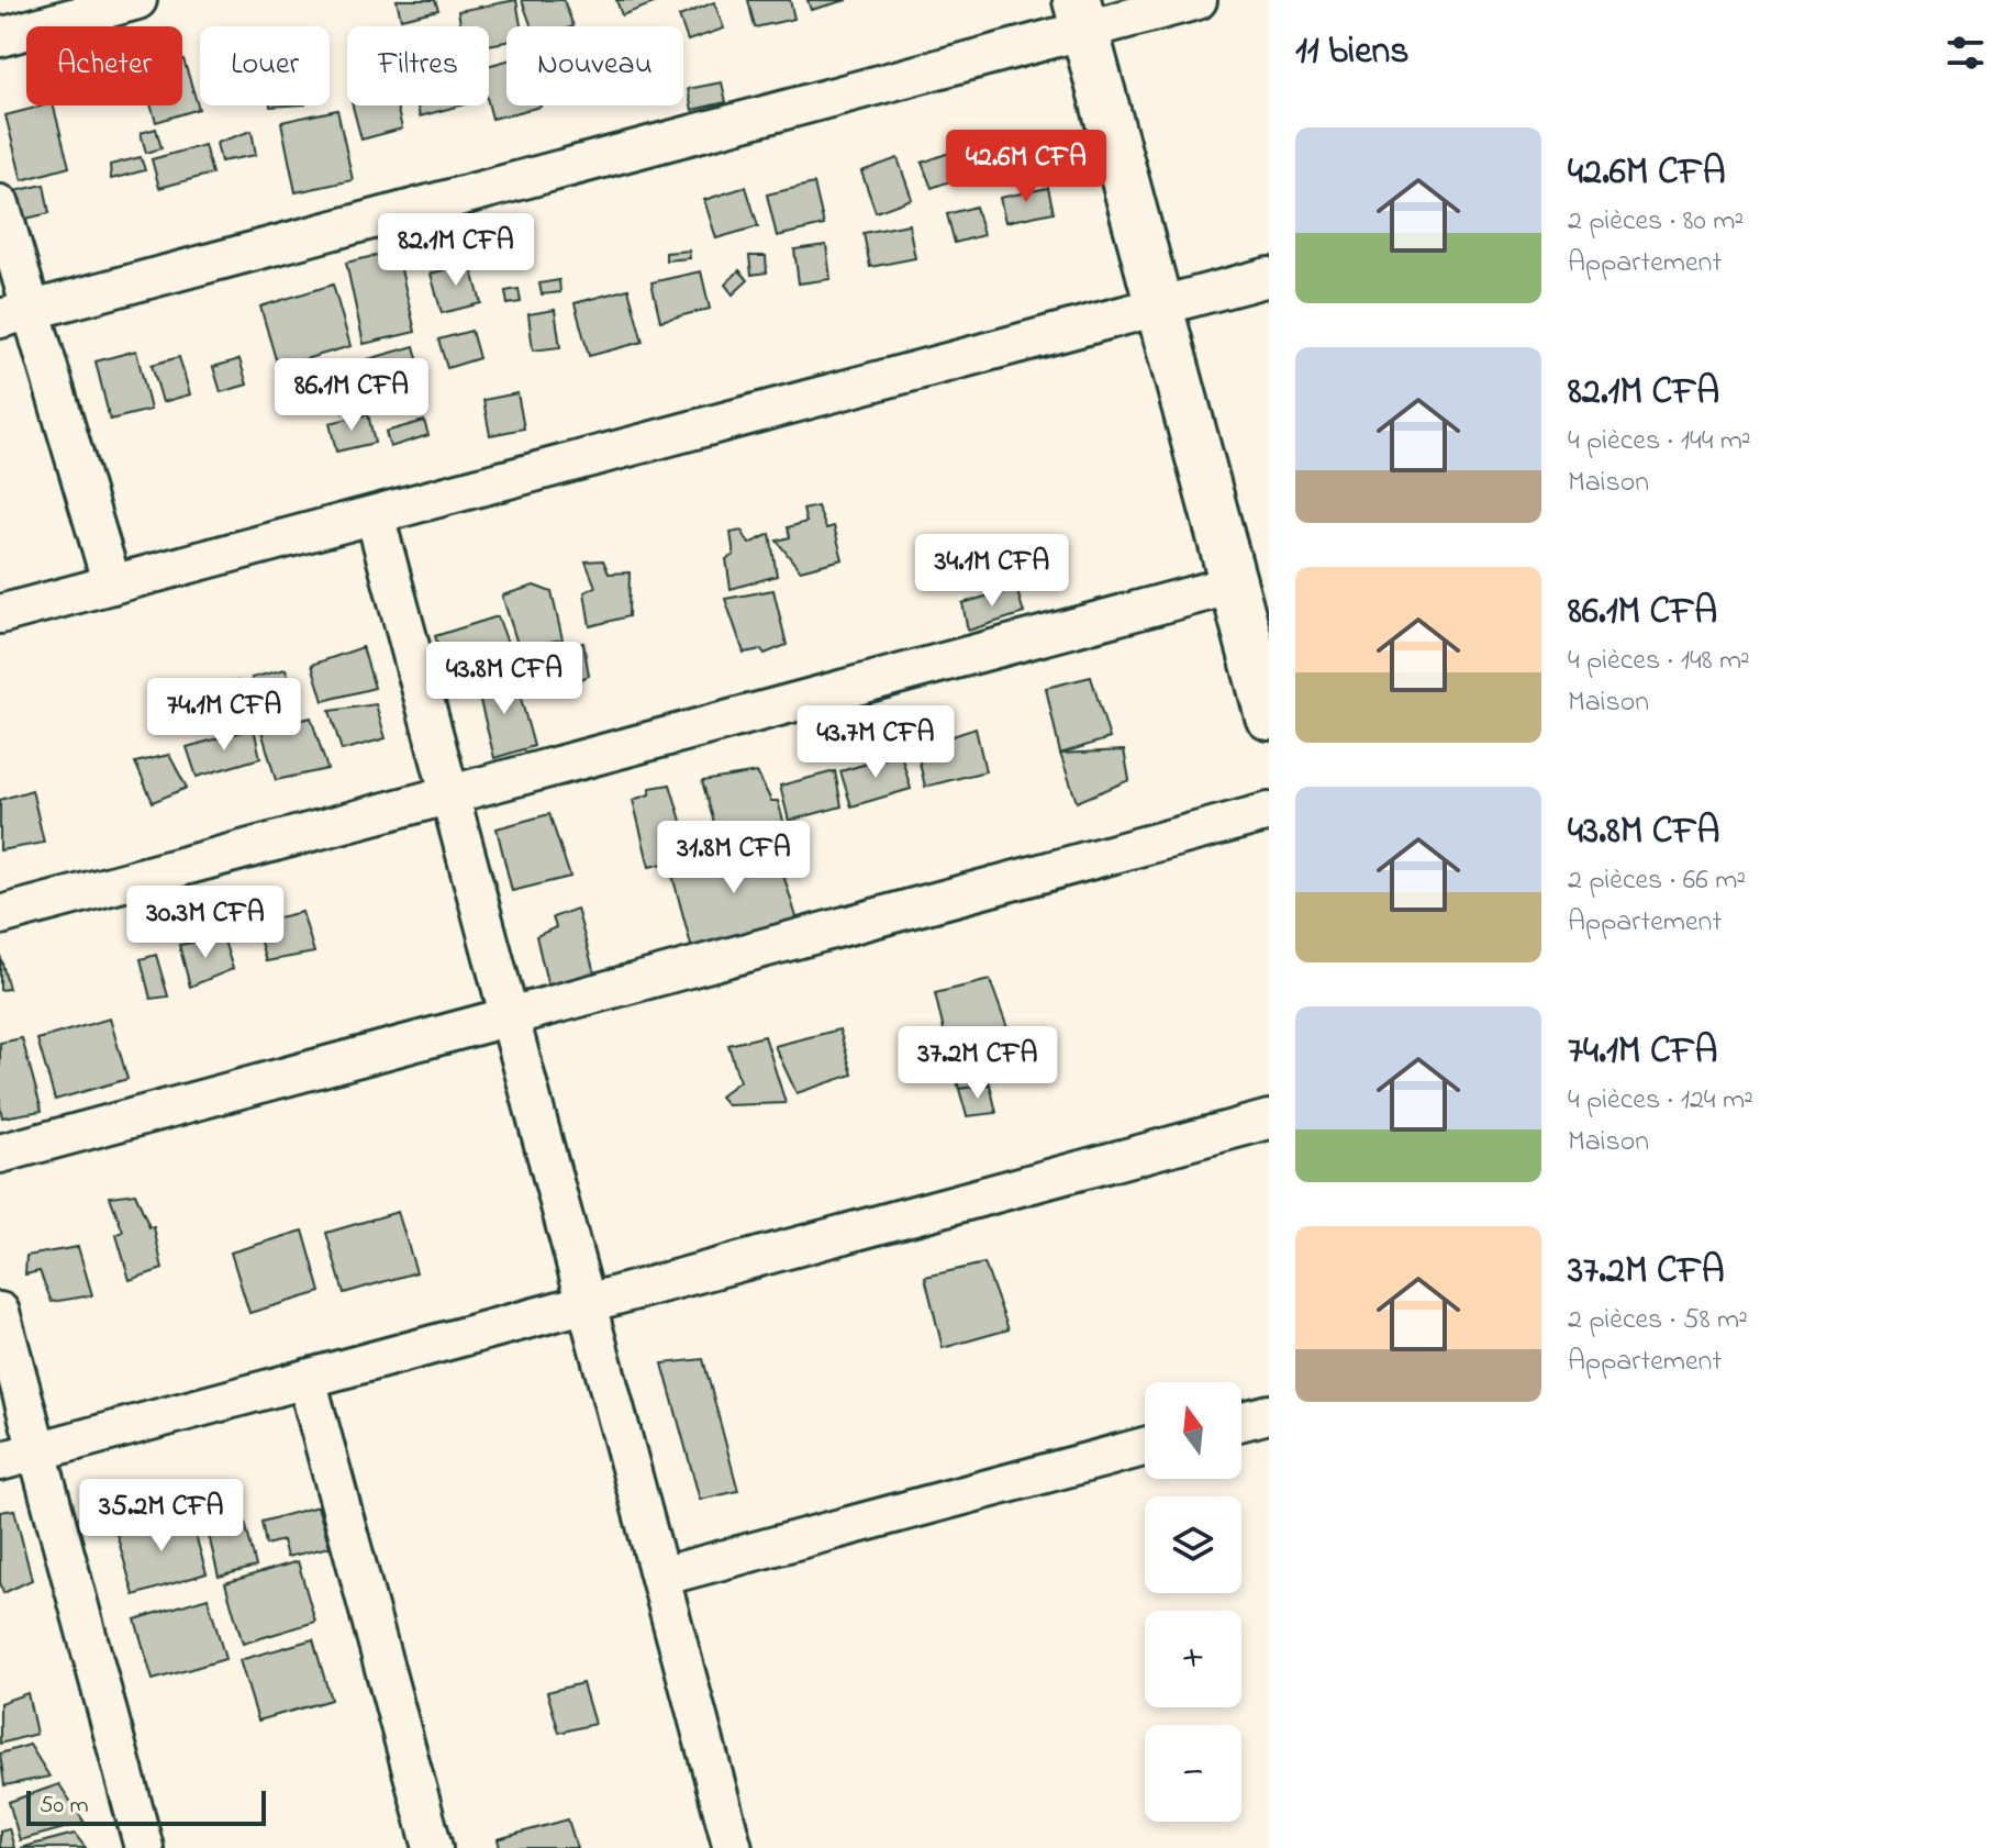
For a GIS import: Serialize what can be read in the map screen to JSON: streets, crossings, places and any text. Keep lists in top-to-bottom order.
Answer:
{
  "scale_bar": "50 m",
  "north": "top",
  "page": {
    "heading": "11 biens",
    "chip": [
      "Acheter",
      "Louer",
      "Filtres",
      "Nouveau"
    ],
    "list": [
      {
        "name": "42.6M CFA",
        "note": "2 pièces · 80 m² · Appartement"
      },
      {
        "name": "82.1M CFA",
        "note": "4 pièces · 144 m² · Maison"
      },
      {
        "name": "86.1M CFA",
        "note": "4 pièces · 148 m² · Maison"
      },
      {
        "name": "43.8M CFA",
        "note": "2 pièces · 66 m² · Appartement"
      },
      {
        "name": "74.1M CFA",
        "note": "4 pièces · 124 m² · Maison"
      },
      {
        "name": "37.2M CFA",
        "note": "2 pièces · 58 m² · Appartement"
      }
    ],
    "price": [
      "42.6M CFA",
      "82.1M CFA",
      "86.1M CFA",
      "34.1M CFA",
      "43.8M CFA",
      "74.1M CFA",
      "43.7M CFA",
      "31.8M CFA",
      "30.3M CFA",
      "37.2M CFA",
      "35.2M CFA"
    ],
    "map_buttons": ["+", "−"],
    "scale": "50 m"
  }
}
